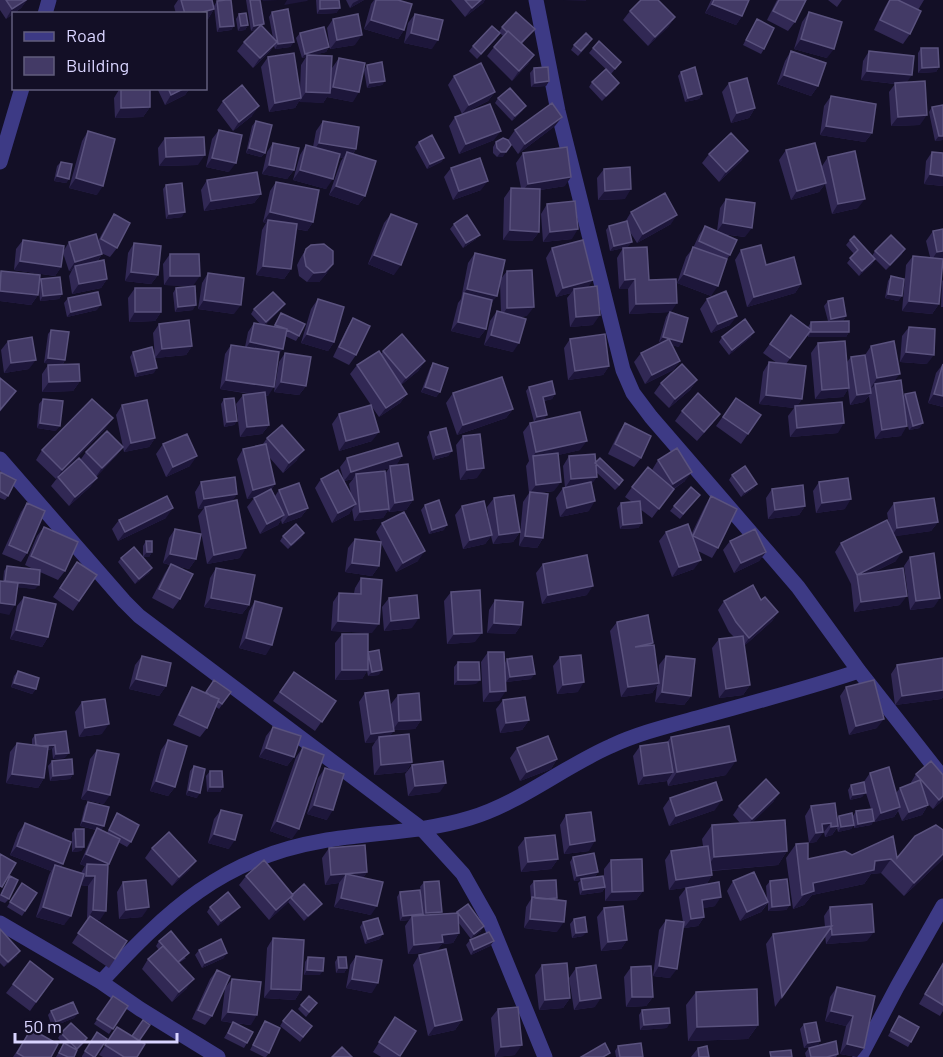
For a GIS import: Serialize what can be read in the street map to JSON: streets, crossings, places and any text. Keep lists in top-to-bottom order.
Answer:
{
  "legend": ["Road", "Building"],
  "scale_bar": "50 m"
}
